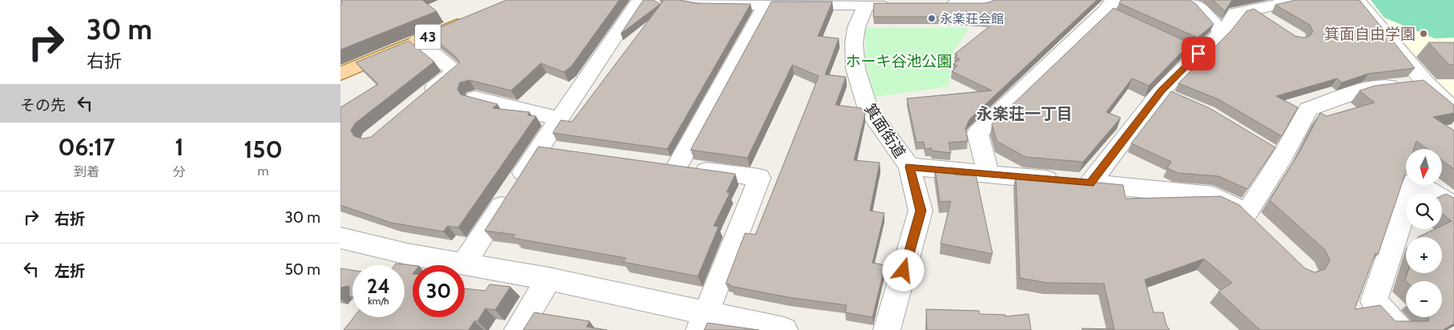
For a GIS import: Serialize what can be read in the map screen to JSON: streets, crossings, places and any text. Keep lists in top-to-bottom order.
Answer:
{
  "streets": {
    "main road": ["43"],
    "street": ["箕面街道"]
  },
  "districts": ["永楽荘一丁目"],
  "parks": ["ホーキ谷池公園"],
  "places": ["永楽荘会館", "箕面自由学園"],
  "north": "bottom",
  "page": {
    "turn": ["30 m", "右折"],
    "then": "その先",
    "eta": [
      "06:17",
      "到着",
      "1",
      "分",
      "150",
      "m"
    ],
    "map_buttons": ["+", "−"],
    "list": [
      {
        "name": "右折",
        "value": "30 m"
      },
      {
        "name": "左折",
        "value": "50 m"
      }
    ],
    "speed": "24 km/h",
    "limit": "30"
  }
}
